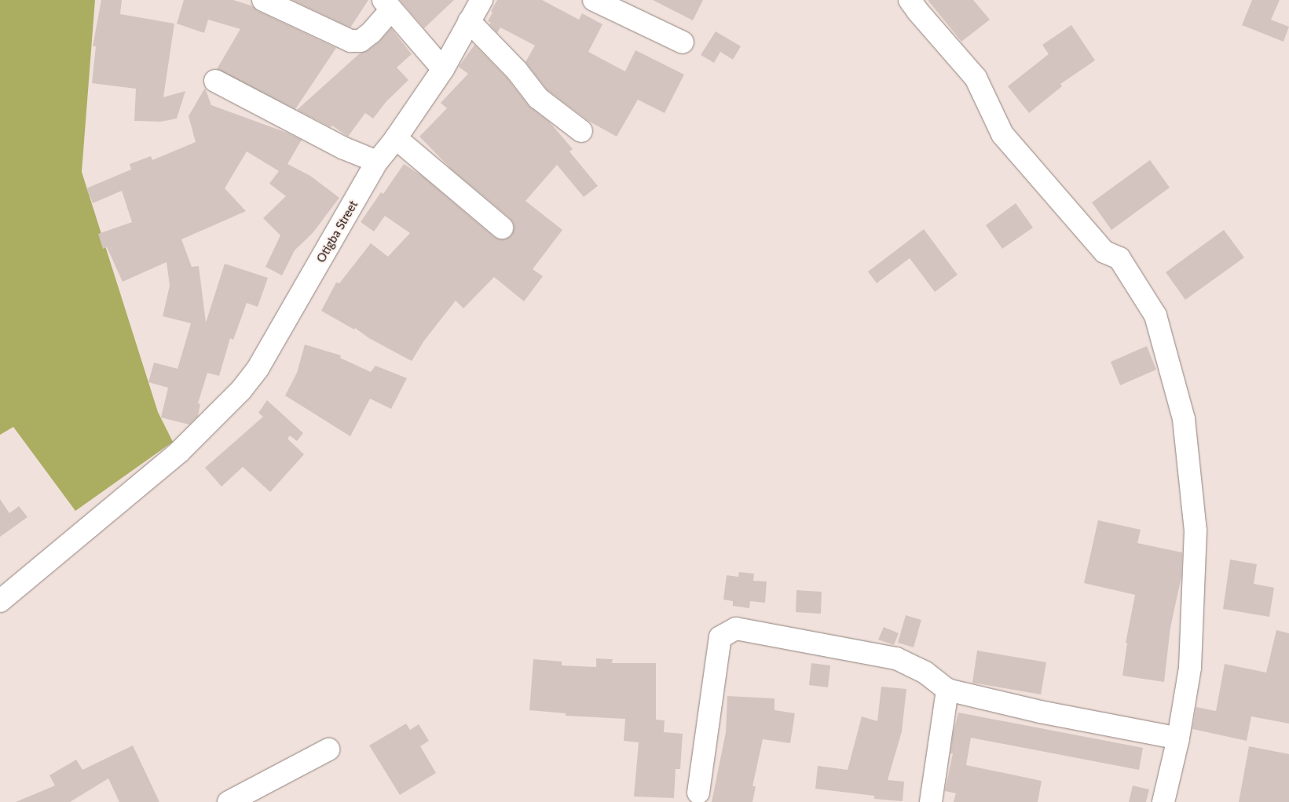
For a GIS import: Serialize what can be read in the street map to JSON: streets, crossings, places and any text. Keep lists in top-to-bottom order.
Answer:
{
  "streets": {
    "street": ["Otigba Street"]
  }
}
